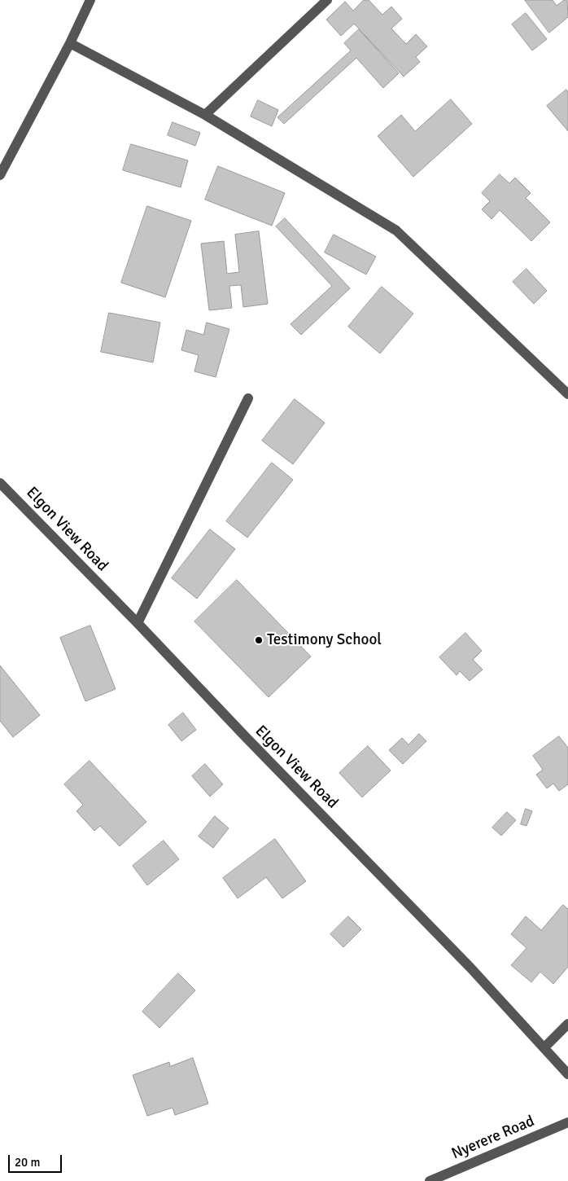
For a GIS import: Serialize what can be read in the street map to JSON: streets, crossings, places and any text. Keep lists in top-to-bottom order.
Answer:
{
  "streets": {
    "street": ["Elgon View Road", "Nyerere Road"]
  },
  "places": ["Testimony School"],
  "scale_bar": "20 m"
}
